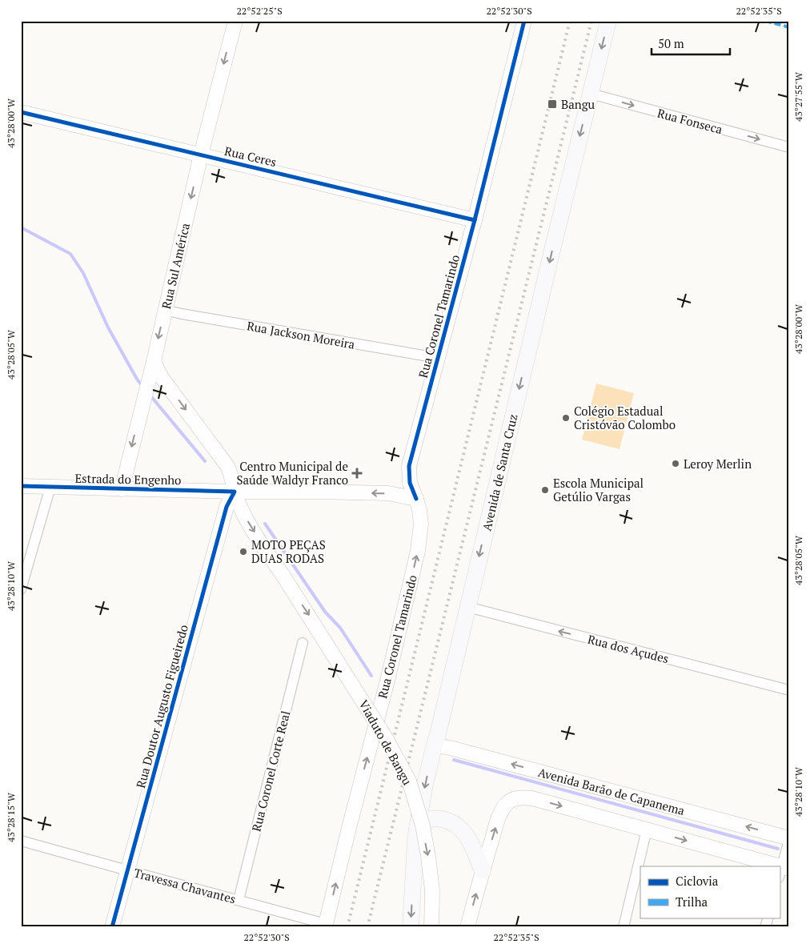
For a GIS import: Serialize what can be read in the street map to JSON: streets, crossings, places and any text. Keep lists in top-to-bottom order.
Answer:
{
  "streets": {
    "main road": [
      "Rua Ceres",
      "Rua Sul América",
      "Rua Coronel Tamarindo",
      "Avenida de Santa Cruz",
      "Estrada do Engenho",
      "Rua Doutor Augusto Figueiredo",
      "Viaduto de Bangu",
      "Avenida Barão de Capanema"
    ],
    "street": [
      "Rua Fonseca",
      "Rua Jackson Moreira",
      "Rua dos Açudes",
      "Rua Coronel Corte Real",
      "Travessa Chavantes"
    ]
  },
  "crossings": [
    ["Rua Fonseca", "Avenida de Santa Cruz"],
    ["Rua Ceres", "Rua Sul América"],
    ["Rua Ceres", "Rua Coronel Tamarindo"],
    ["Rua Sul América", "Rua Jackson Moreira"],
    ["Rua Sul América", "Estrada do Engenho"],
    ["Rua Coronel Tamarindo", "Rua Jackson Moreira"],
    ["Rua Coronel Tamarindo", "Estrada do Engenho"],
    ["Rua Coronel Tamarindo", "Travessa Chavantes"],
    ["Avenida de Santa Cruz", "Rua dos Açudes"],
    ["Avenida de Santa Cruz", "Avenida Barão de Capanema"],
    ["Estrada do Engenho", "Rua Doutor Augusto Figueiredo"],
    ["Estrada do Engenho", "Viaduto de Bangu"],
    ["Rua Doutor Augusto Figueiredo", "Viaduto de Bangu"],
    ["Rua Doutor Augusto Figueiredo", "Travessa Chavantes"],
    ["Rua Coronel Corte Real", "Travessa Chavantes"]
  ],
  "one_way": [
    "Rua Fonseca",
    "Rua Sul América",
    "Rua Coronel Tamarindo",
    "Avenida de Santa Cruz",
    "Estrada do Engenho",
    "Rua dos Açudes",
    "Viaduto de Bangu"
  ],
  "places": {
    "transit": ["Bangu"],
    "other": [
      "Colégio Estadual Cristóvão Colombo",
      "Leroy Merlin",
      "Escola Municipal Getúlio Vargas",
      "MOTO PEÇAS DUAS RODAS"
    ],
    "health": ["Centro Municipal de Saúde Waldyr Franco"]
  },
  "legend": ["Ciclovia", "Trilha"],
  "scale_bar": "50 m",
  "coordinates": [
    "22°52'25\"S",
    "22°52'30\"S",
    "22°52'35\"S",
    "43°27'55\"W",
    "43°28'00\"W",
    "43°28'05\"W",
    "43°28'10\"W",
    "43°28'15\"W"
  ]
}
